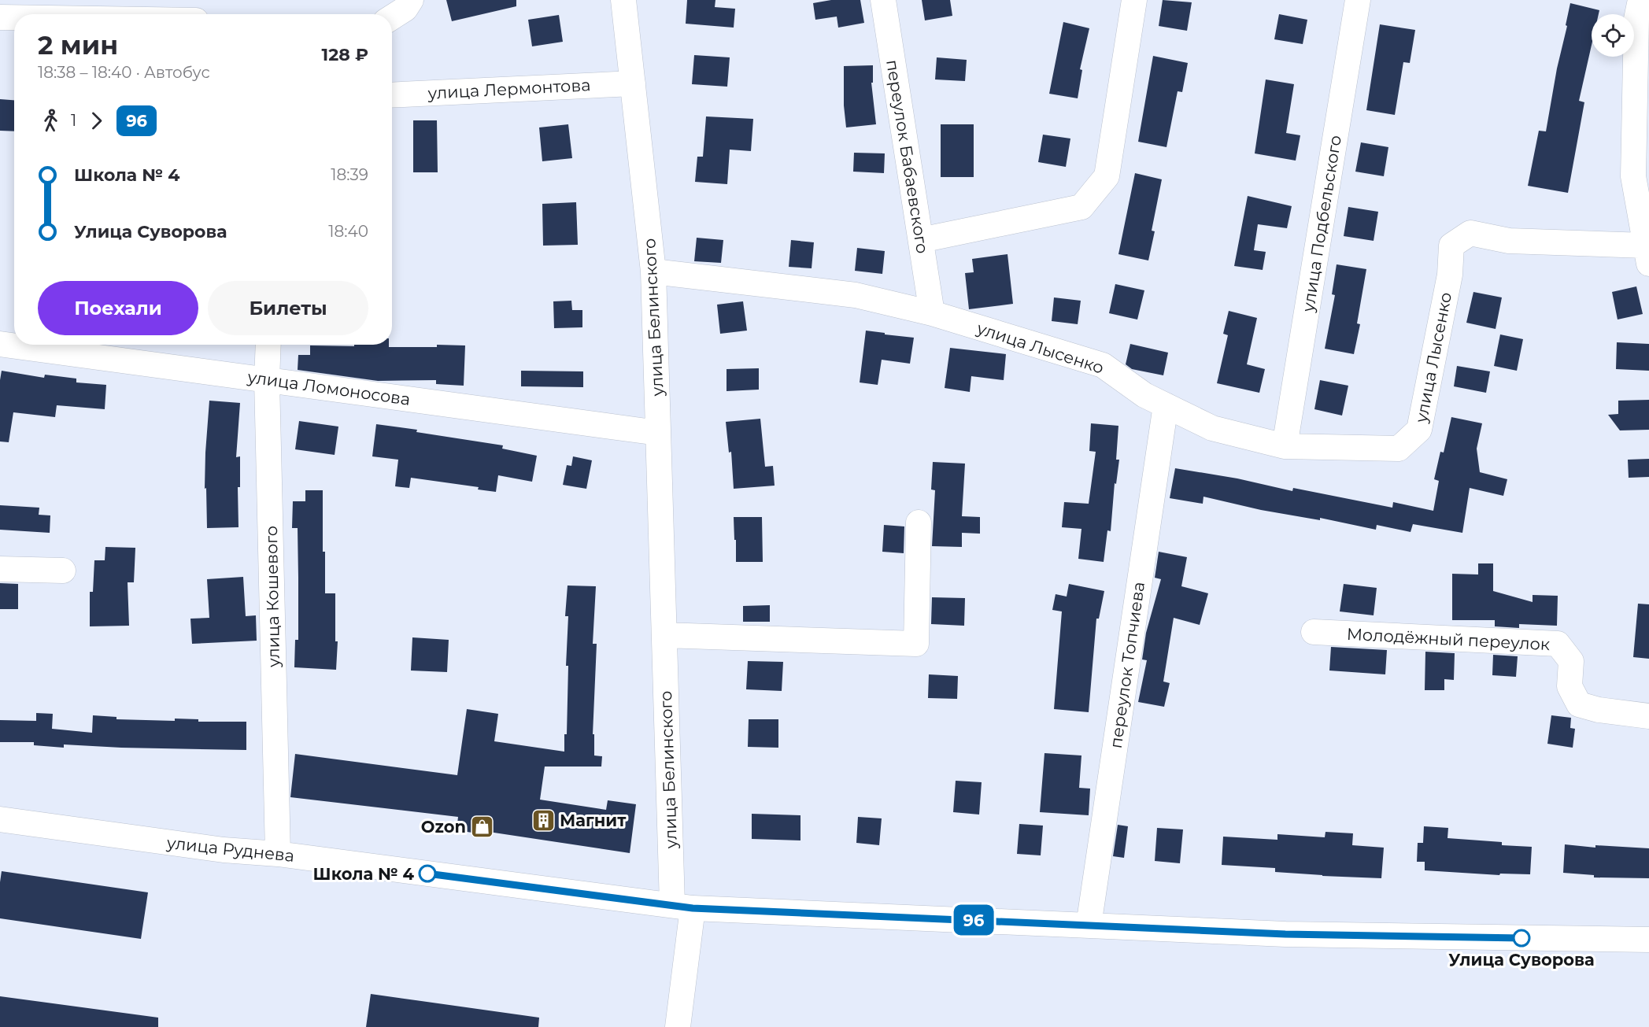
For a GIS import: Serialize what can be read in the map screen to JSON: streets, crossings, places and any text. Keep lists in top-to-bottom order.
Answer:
{
  "streets": {
    "street": [
      "улица Лермонтова",
      "переулок Бабаевского",
      "улица Подбельского",
      "улица Белинского",
      "улица Лысенко",
      "улица Ломоносова",
      "улица Кошевого",
      "Молодёжный переулок",
      "переулок Топчиева",
      "улица Руднева"
    ]
  },
  "crossings": [
    ["улица Лермонтова", "улица Белинского"],
    ["переулок Бабаевского", "улица Лысенко"],
    ["улица Подбельского", "улица Лысенко"],
    ["улица Белинского", "улица Лысенко"],
    ["улица Белинского", "улица Ломоносова"],
    ["улица Белинского", "улица Руднева"],
    ["улица Лысенко", "переулок Топчиева"],
    ["улица Ломоносова", "улица Кошевого"],
    ["улица Кошевого", "улица Руднева"],
    ["переулок Топчиева", "улица Руднева"]
  ],
  "places": {
    "building": ["Магнит"],
    "shop": ["Ozon"],
    "other": ["Школа № 4", "Улица Суворова"]
  },
  "lines": ["bus line 96"],
  "page": {
    "on_map": "96",
    "heading": ["2 мин", "18:38 – 18:40 · Автобус", "128 ₽"],
    "legs": ["1", "96"],
    "list": [
      {
        "name": "Школа № 4",
        "value": "18:39"
      },
      {
        "name": "Улица Суворова",
        "value": "18:40"
      }
    ],
    "buttons": ["Поехали", "Билеты"]
  }
}
